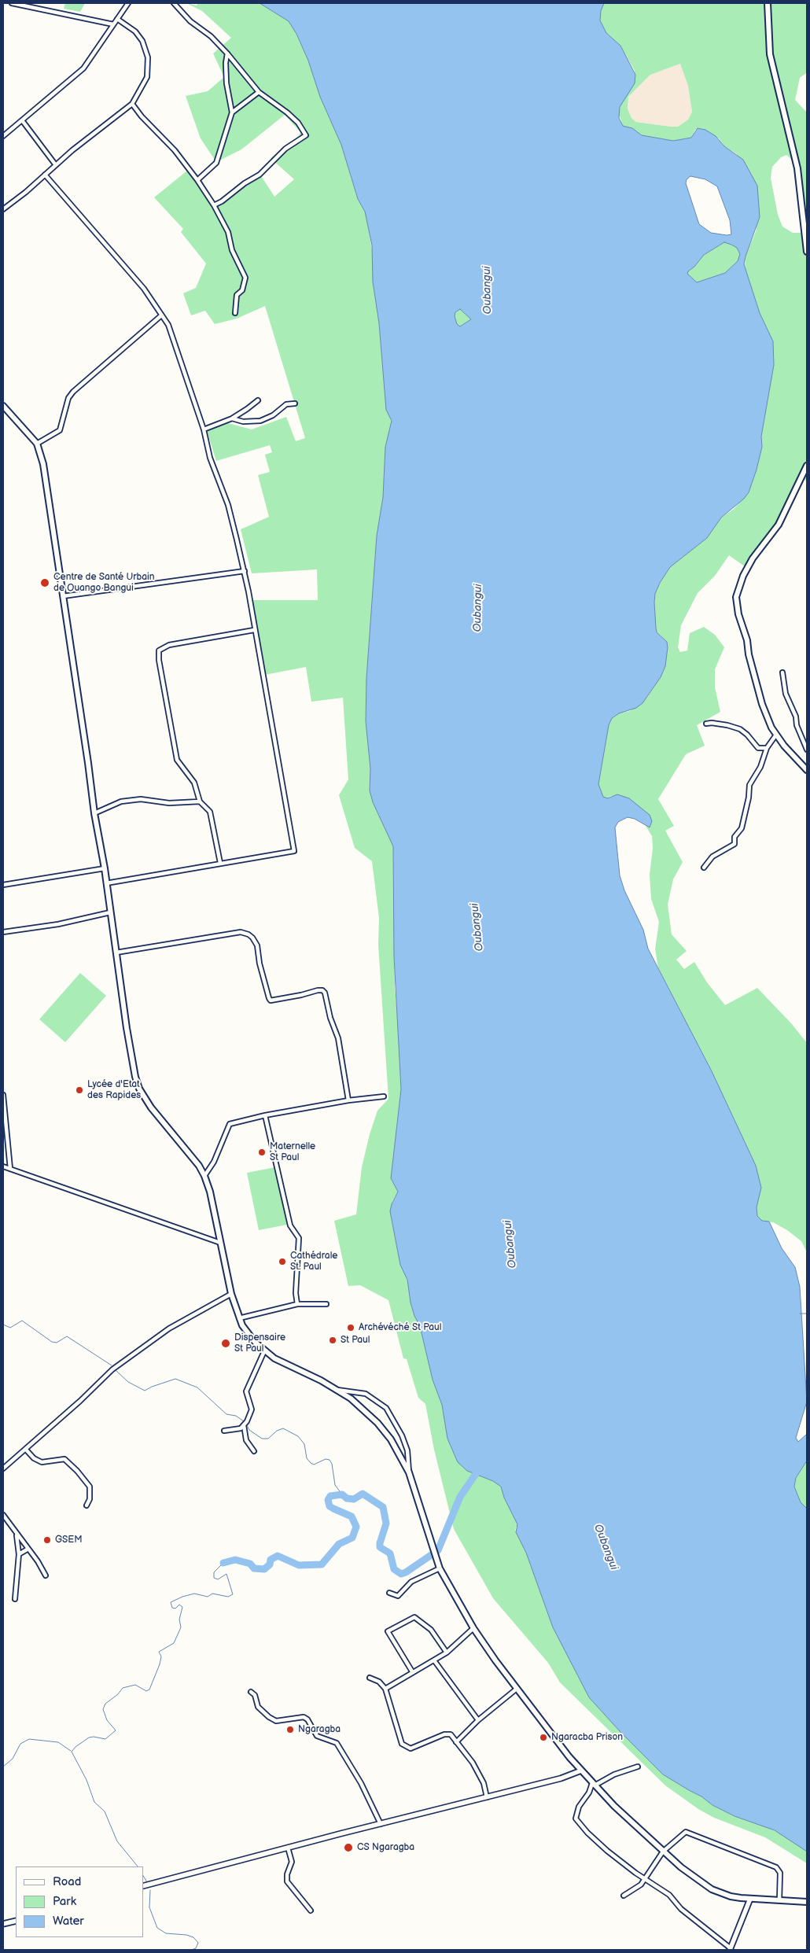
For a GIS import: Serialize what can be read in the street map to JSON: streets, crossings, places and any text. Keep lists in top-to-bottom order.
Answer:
{
  "water": ["Oubangui"],
  "places": [
    "Centre de Santé Urbain de Ouango Bangui",
    "Lycée d'Etat des Rapides",
    "Maternelle St Paul",
    "Cathédrale St. Paul",
    "Archévéché St Paul",
    "St Paul",
    "Dispensaire St Paul",
    "GSEM",
    "Ngaragba",
    "Ngaracba Prison",
    "CS Ngaragba"
  ],
  "legend": ["Road", "Park", "Water"]
}
